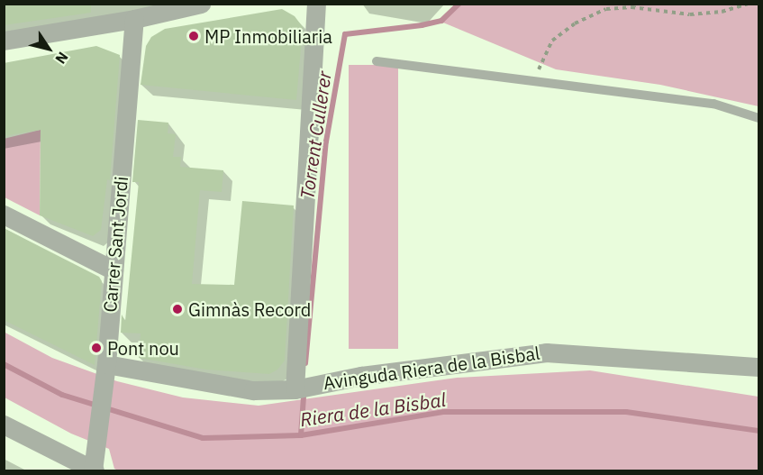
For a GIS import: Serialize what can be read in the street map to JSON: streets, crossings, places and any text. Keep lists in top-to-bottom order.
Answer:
{
  "streets": {
    "street": ["Carrer Sant Jordi", "Avinguda Riera de la Bisbal"]
  },
  "crossings": [
    ["Carrer Sant Jordi", "Avinguda Riera de la Bisbal"]
  ],
  "water": ["Torrent Cullerer", "Riera de la Bisbal"],
  "places": ["MP Inmobiliaria", "Gimnàs Record", "Pont nou"],
  "north": "bottom right"
}
